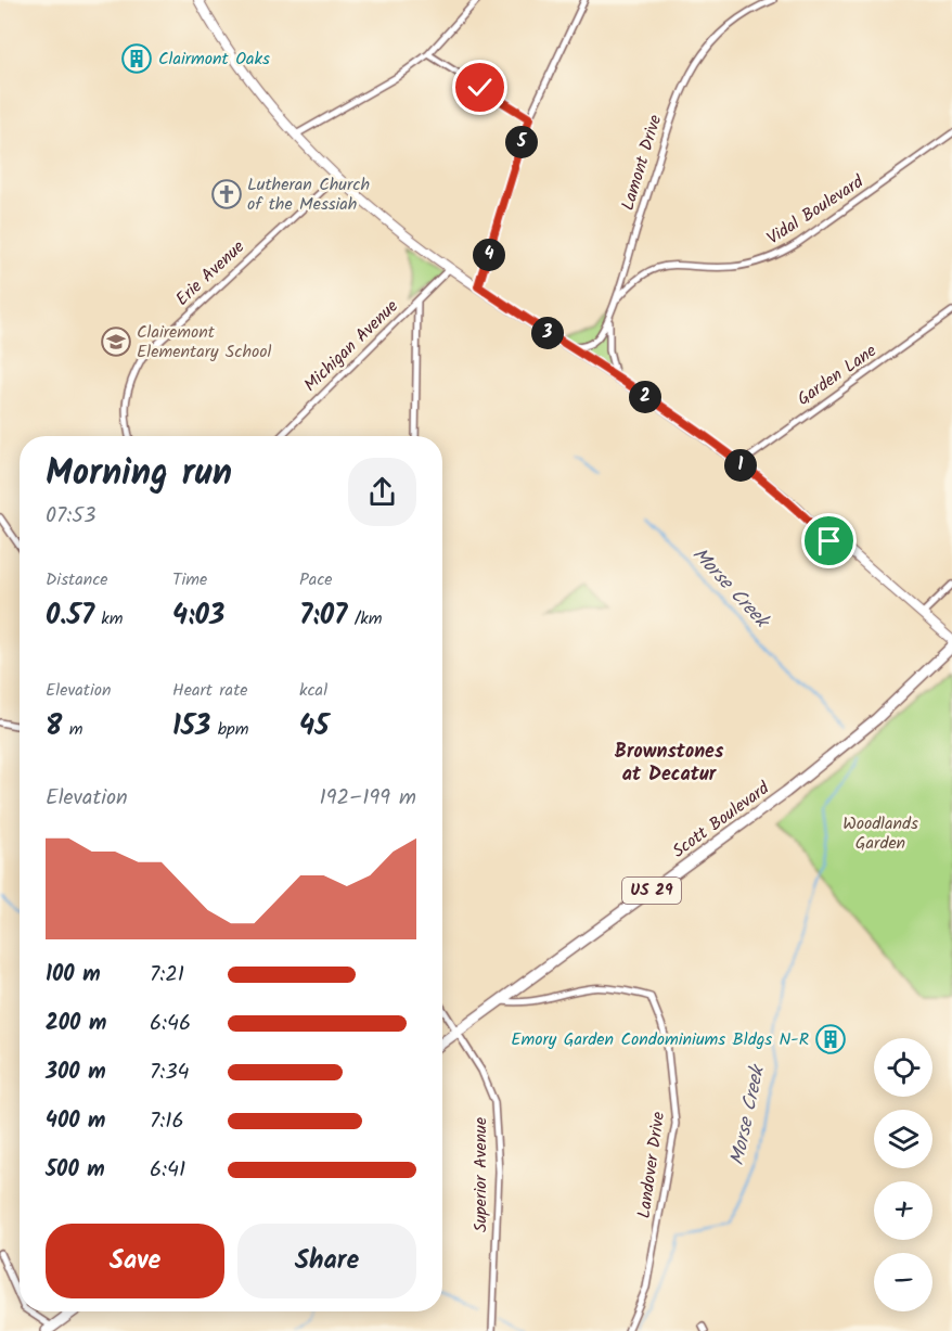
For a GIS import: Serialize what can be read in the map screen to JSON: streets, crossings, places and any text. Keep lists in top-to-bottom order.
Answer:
{
  "streets": {
    "highway": ["Scott Boulevard", "US 29"],
    "street": [
      "Lamont Drive",
      "Vidal Boulevard",
      "Erie Avenue",
      "Michigan Avenue",
      "Garden Lane",
      "Landover Drive",
      "Superior Avenue"
    ]
  },
  "crossings": [
    ["Lamont Drive", "Vidal Boulevard"],
    ["Scott Boulevard", "Landover Drive"],
    ["Scott Boulevard", "Superior Avenue"]
  ],
  "districts": ["Brownstones at Decatur"],
  "water": ["Morse Creek"],
  "parks": ["Woodlands Garden"],
  "places": {
    "building": ["Clairmont Oaks", "Emory Garden Condominiums Bldgs N-R"],
    "church": ["Lutheran Church of the Messiah"],
    "school or university": ["Clairemont Elementary School"]
  },
  "page": {
    "pins": [
      "5",
      "4",
      "3",
      "2",
      "1"
    ],
    "heading": ["Morning run", "07:53"],
    "stats": [
      ["Distance", "0.57 km"],
      ["Time", "4:03"],
      ["Pace", "7:07 /km"],
      ["Elevation", "8 m"],
      ["Heart rate", "153 bpm"],
      ["kcal", "45"]
    ],
    "chart": ["Elevation", "192–199 m"],
    "list": [
      {
        "name": "100 m",
        "note": "7:21"
      },
      {
        "name": "200 m",
        "note": "6:46"
      },
      {
        "name": "300 m",
        "note": "7:34"
      },
      {
        "name": "400 m",
        "note": "7:16"
      },
      {
        "name": "500 m",
        "note": "6:41"
      }
    ],
    "map_buttons": ["+", "−"],
    "buttons": ["Save", "Share"]
  }
}
